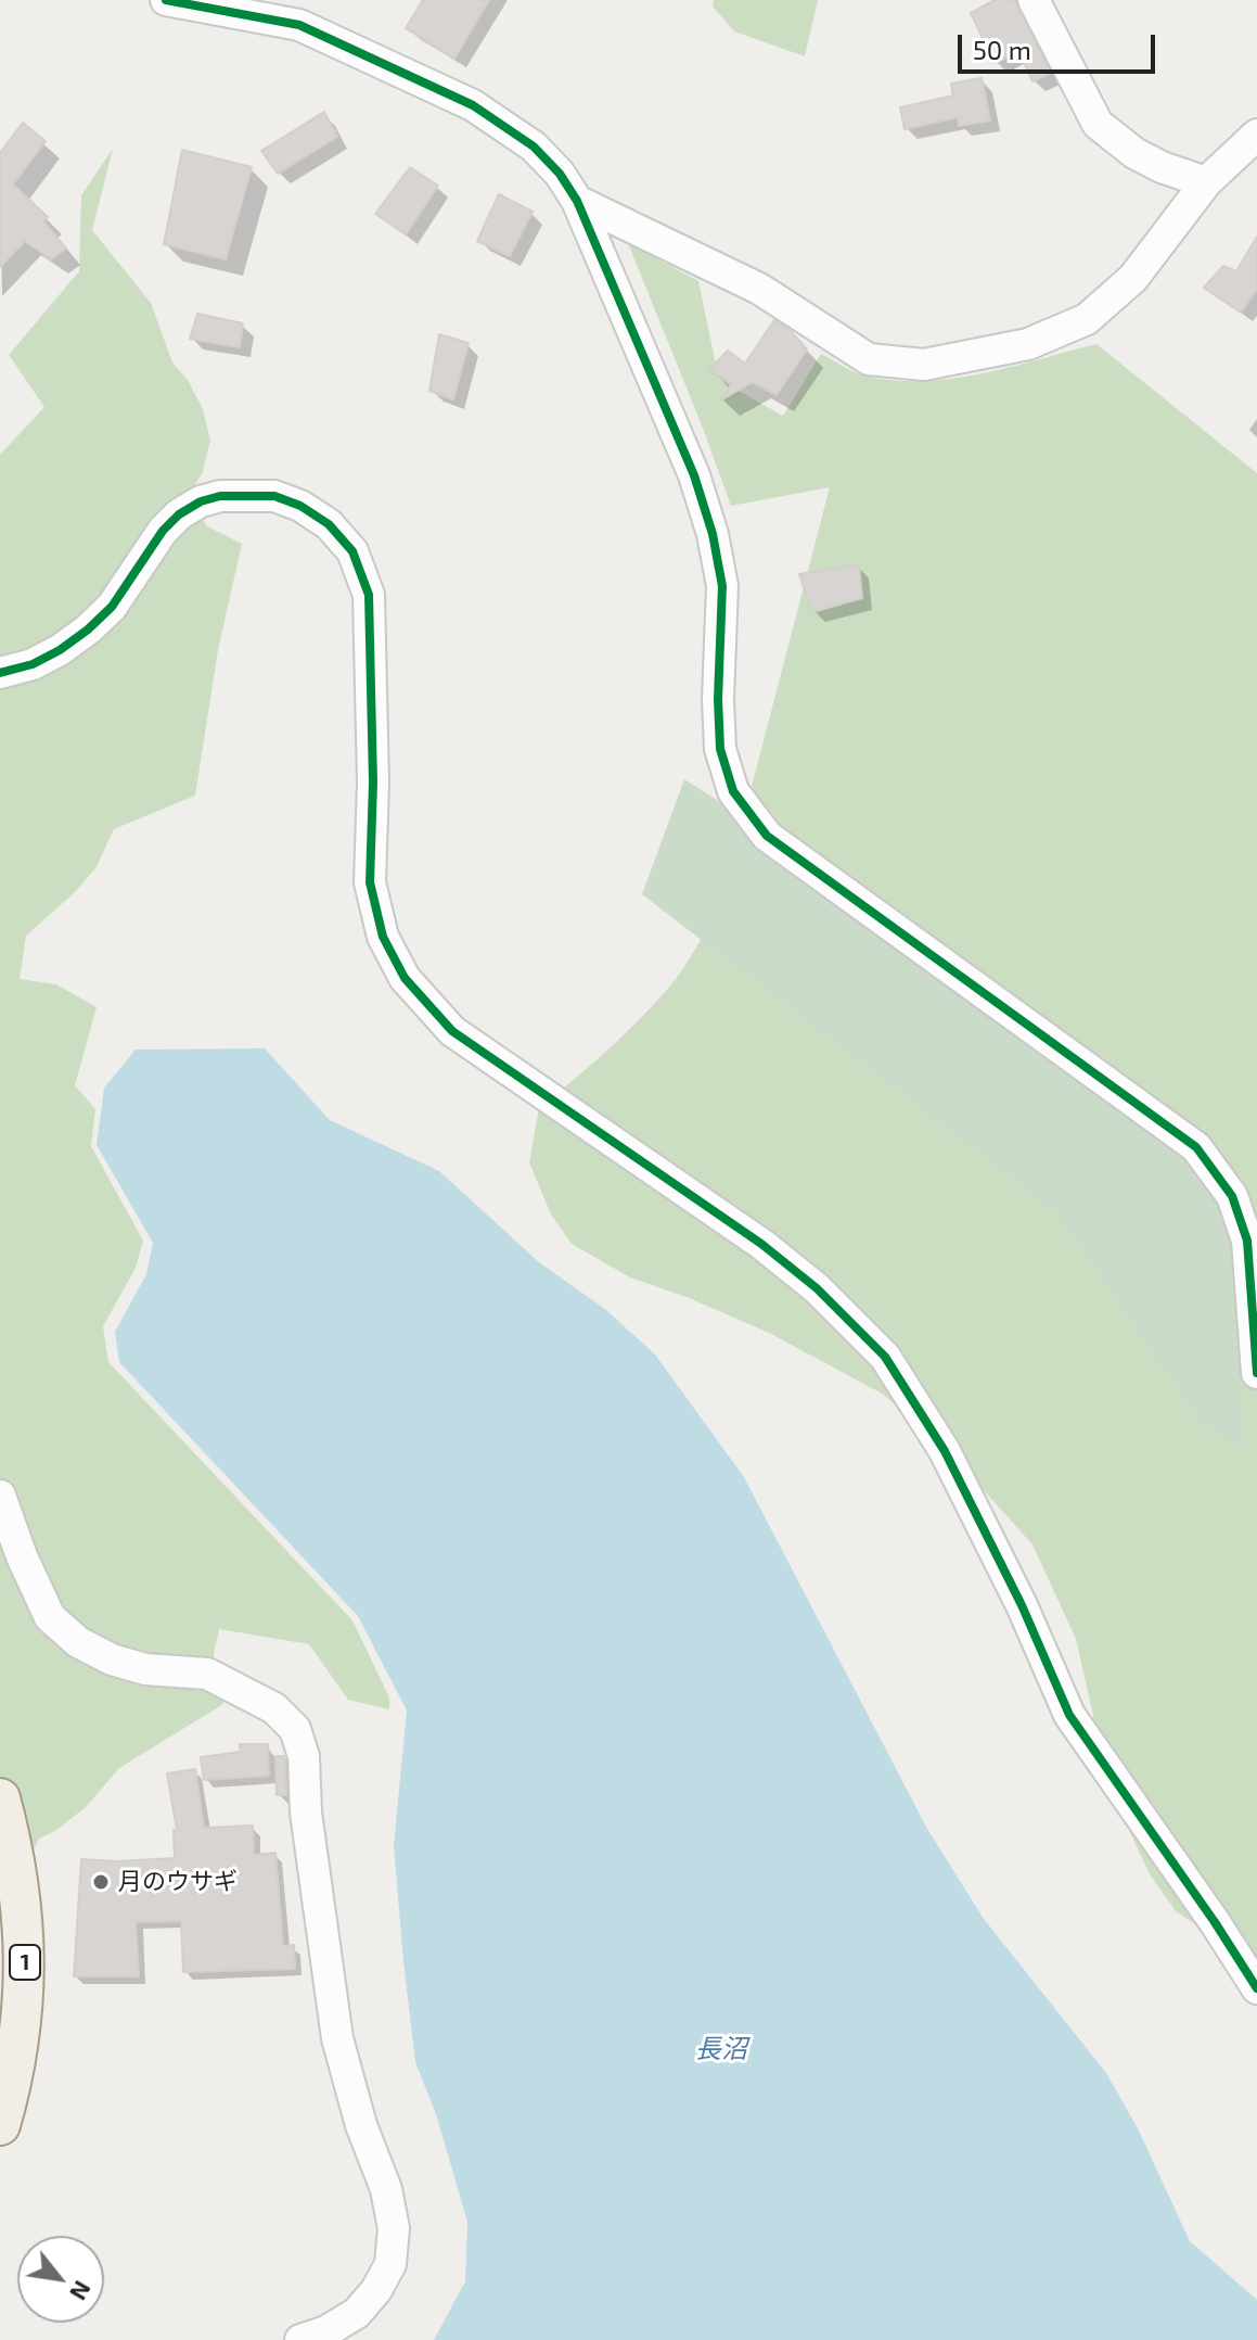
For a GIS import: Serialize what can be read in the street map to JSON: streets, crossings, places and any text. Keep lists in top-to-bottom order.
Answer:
{
  "streets": {
    "main road": ["1"]
  },
  "water": ["長沼"],
  "places": ["月のウサギ"],
  "scale_bar": "50 m",
  "north": "bottom right"
}
